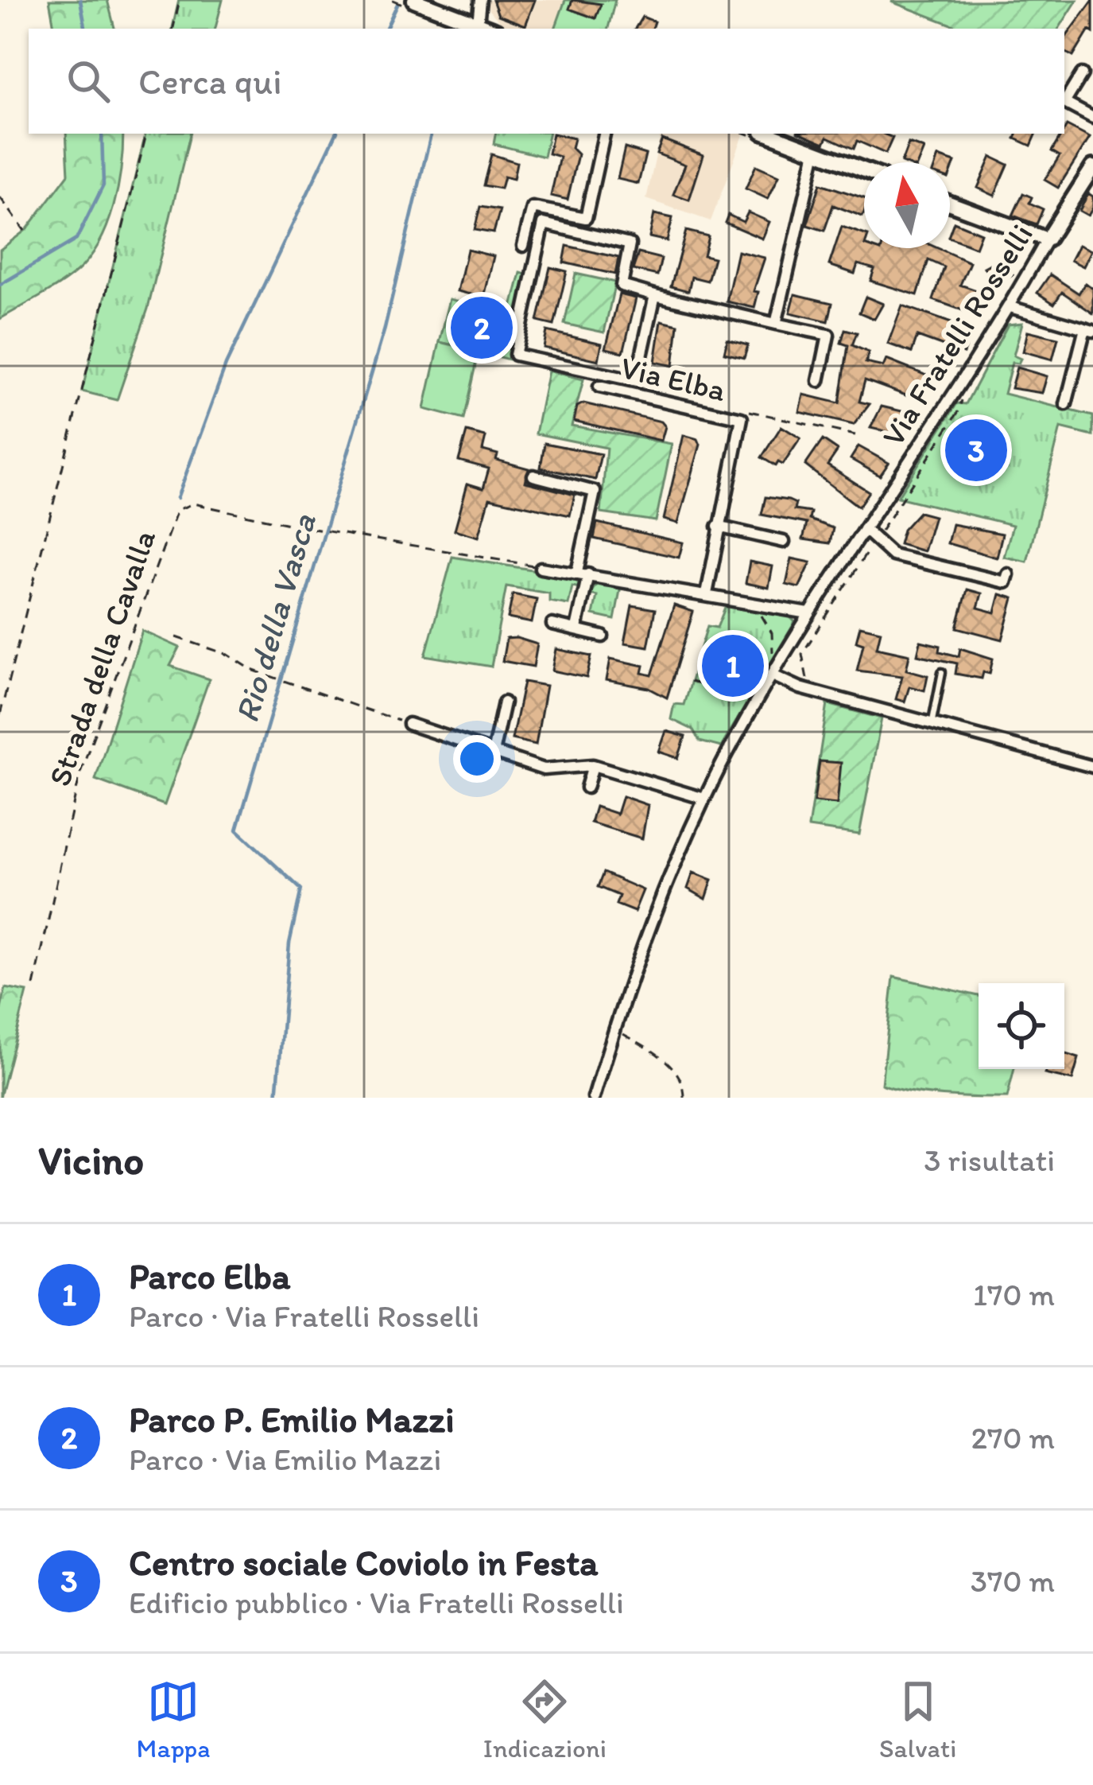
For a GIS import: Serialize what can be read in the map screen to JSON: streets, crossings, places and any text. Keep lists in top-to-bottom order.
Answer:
{
  "streets": {
    "street": ["Via Fratelli Rosselli", "Via Elba"],
    "path": ["Strada della Cavalla"]
  },
  "water": ["Rio della Vasca"],
  "north": "top",
  "page": {
    "search": "Cerca qui",
    "pins": ["2", "3", "1"],
    "heading": ["Vicino", "3 risultati"],
    "list": [
      {
        "mark": "1",
        "name": "Parco Elba",
        "note": "Parco · Via Fratelli Rosselli",
        "value": "170 m"
      },
      {
        "mark": "2",
        "name": "Parco P. Emilio Mazzi",
        "note": "Parco · Via Emilio Mazzi",
        "value": "270 m"
      },
      {
        "mark": "3",
        "name": "Centro sociale Coviolo in Festa",
        "note": "Edificio pubblico · Via Fratelli Rosselli",
        "value": "370 m"
      }
    ],
    "nav": ["Mappa", "Indicazioni", "Salvati"]
  }
}
